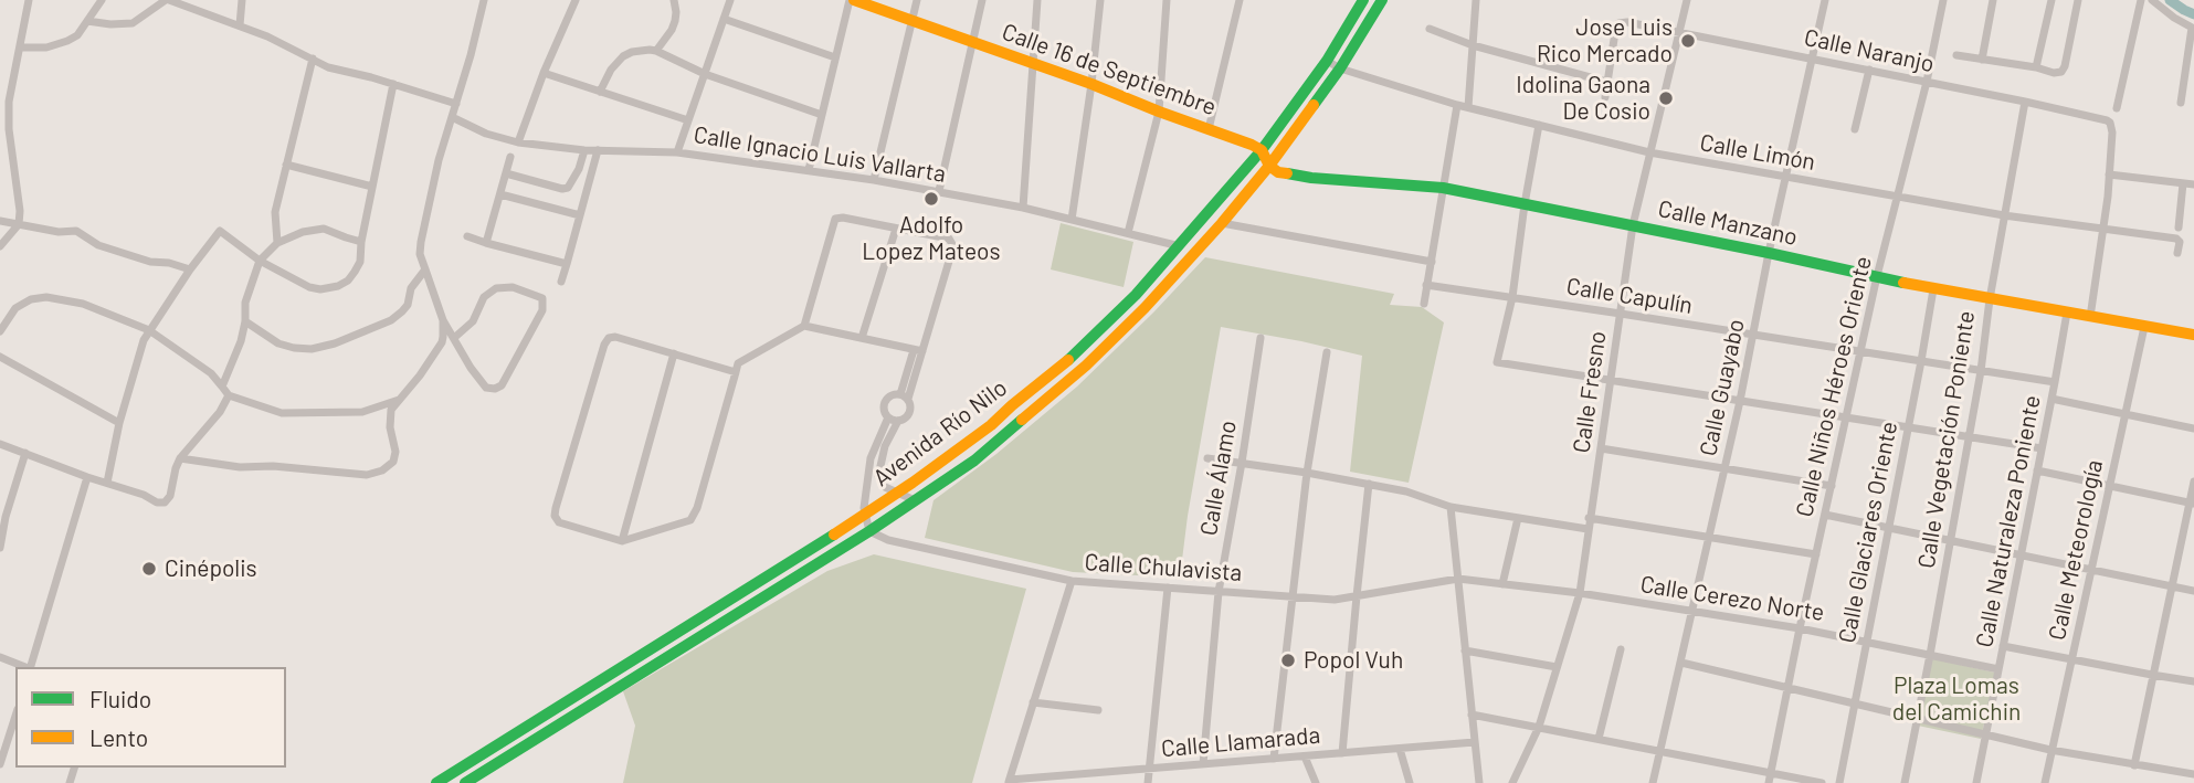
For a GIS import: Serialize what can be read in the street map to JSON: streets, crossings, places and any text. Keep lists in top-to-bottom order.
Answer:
{
  "streets": {
    "main road": ["Calle 16 de Septiembre", "Calle Manzano", "Avenida Río Nilo"],
    "street": [
      "Calle Naranjo",
      "Calle Limón",
      "Calle Ignacio Luis Vallarta",
      "Calle Capulín",
      "Calle Niños Héroes Oriente",
      "Calle Guayabo",
      "Calle Fresno",
      "Calle Vegetación Poniente",
      "Calle Álamo",
      "Calle Naturaleza Poniente",
      "Calle Glaciares Oriente",
      "Calle Meteorología",
      "Calle Chulavista",
      "Calle Cerezo Norte",
      "Calle Llamarada"
    ]
  },
  "crossings": [
    ["Calle Naranjo", "Calle Niños Héroes Oriente"],
    ["Calle Naranjo", "Calle Guayabo"],
    ["Calle Naranjo", "Calle Fresno"],
    ["Calle Naranjo", "Calle Vegetación Poniente"],
    ["Calle 16 de Septiembre", "Avenida Río Nilo"],
    ["Calle Limón", "Calle Niños Héroes Oriente"],
    ["Calle Limón", "Calle Guayabo"],
    ["Calle Limón", "Calle Fresno"],
    ["Calle Limón", "Avenida Río Nilo"],
    ["Calle Limón", "Calle Vegetación Poniente"],
    ["Calle Ignacio Luis Vallarta", "Avenida Río Nilo"],
    ["Calle Manzano", "Calle Niños Héroes Oriente"],
    ["Calle Manzano", "Calle Guayabo"],
    ["Calle Manzano", "Calle Fresno"],
    ["Calle Manzano", "Avenida Río Nilo"],
    ["Calle Manzano", "Calle Vegetación Poniente"],
    ["Calle Manzano", "Calle Naturaleza Poniente"],
    ["Calle Manzano", "Calle Glaciares Oriente"],
    ["Calle Manzano", "Calle Meteorología"],
    ["Calle Capulín", "Calle Niños Héroes Oriente"],
    ["Calle Capulín", "Calle Guayabo"],
    ["Calle Capulín", "Calle Fresno"],
    ["Calle Capulín", "Calle Vegetación Poniente"],
    ["Calle Capulín", "Calle Naturaleza Poniente"],
    ["Calle Capulín", "Calle Glaciares Oriente"],
    ["Calle Niños Héroes Oriente", "Calle Cerezo Norte"],
    ["Calle Guayabo", "Calle Cerezo Norte"],
    ["Calle Fresno", "Calle Cerezo Norte"],
    ["Avenida Río Nilo", "Calle Chulavista"],
    ["Calle Vegetación Poniente", "Calle Cerezo Norte"],
    ["Calle Álamo", "Calle Chulavista"],
    ["Calle Álamo", "Calle Llamarada"],
    ["Calle Naturaleza Poniente", "Calle Cerezo Norte"],
    ["Calle Glaciares Oriente", "Calle Cerezo Norte"],
    ["Calle Chulavista", "Calle Cerezo Norte"]
  ],
  "parks": ["Plaza Lomas del Camichin"],
  "places": [
    "Jose Luis Rico Mercado",
    "Idolina Gaona De Cosio",
    "Adolfo Lopez Mateos",
    "Cinépolis",
    "Popol Vuh"
  ],
  "legend": ["Fluido", "Lento"]
}
